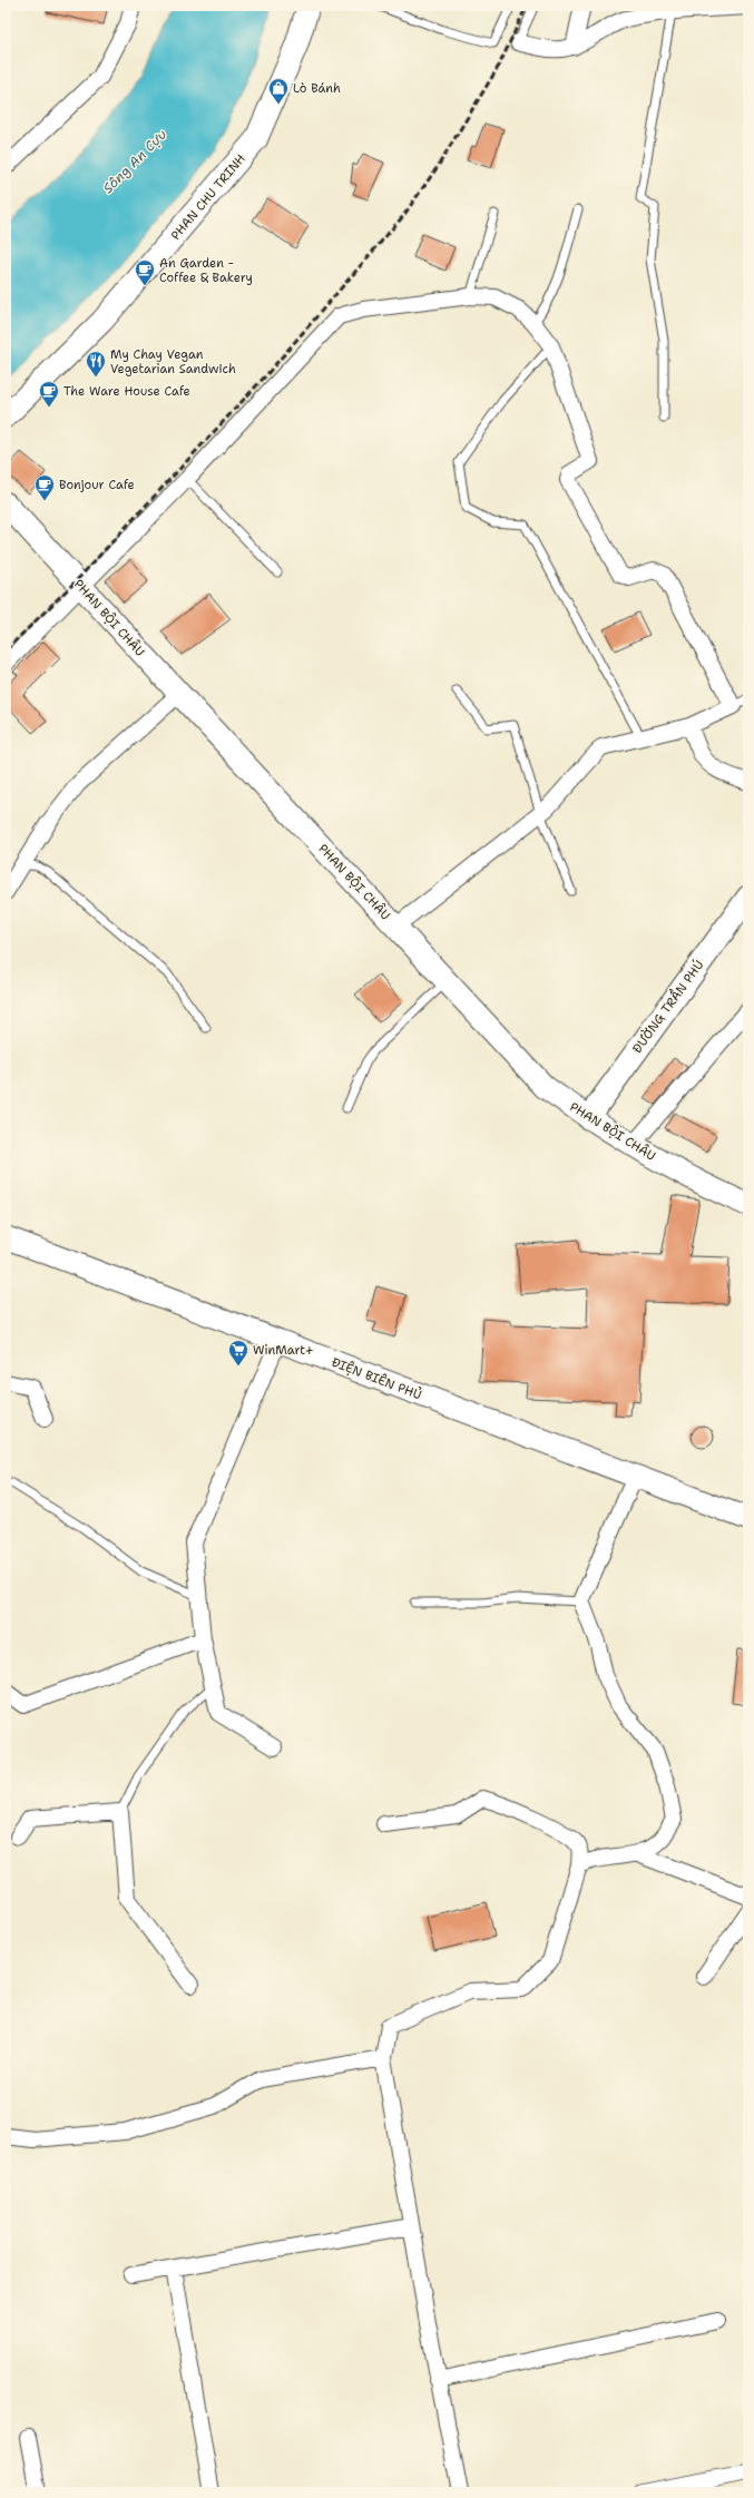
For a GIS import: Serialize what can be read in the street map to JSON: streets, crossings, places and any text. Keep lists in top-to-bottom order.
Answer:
{
  "streets": {
    "street": [
      "PHAN CHU TRINH",
      "PHAN BỘI CHÂU",
      "ĐƯỜNG TRẦN PHÚ",
      "ĐIỆN BIÊN PHỦ"
    ]
  },
  "crossings": [
    ["PHAN BỘI CHÂU", "ĐƯỜNG TRẦN PHÚ"]
  ],
  "water": ["Sông An Cựu"],
  "places": {
    "shop": ["Lò Bánh"],
    "cafe": ["An Garden - Coffee & Bakery", "The Ware House Cafe", "Bonjour Cafe"],
    "restaurant": ["My Chay Vegan Vegetarian Sandwich"],
    "supermarket": ["WinMart+"]
  }
}
